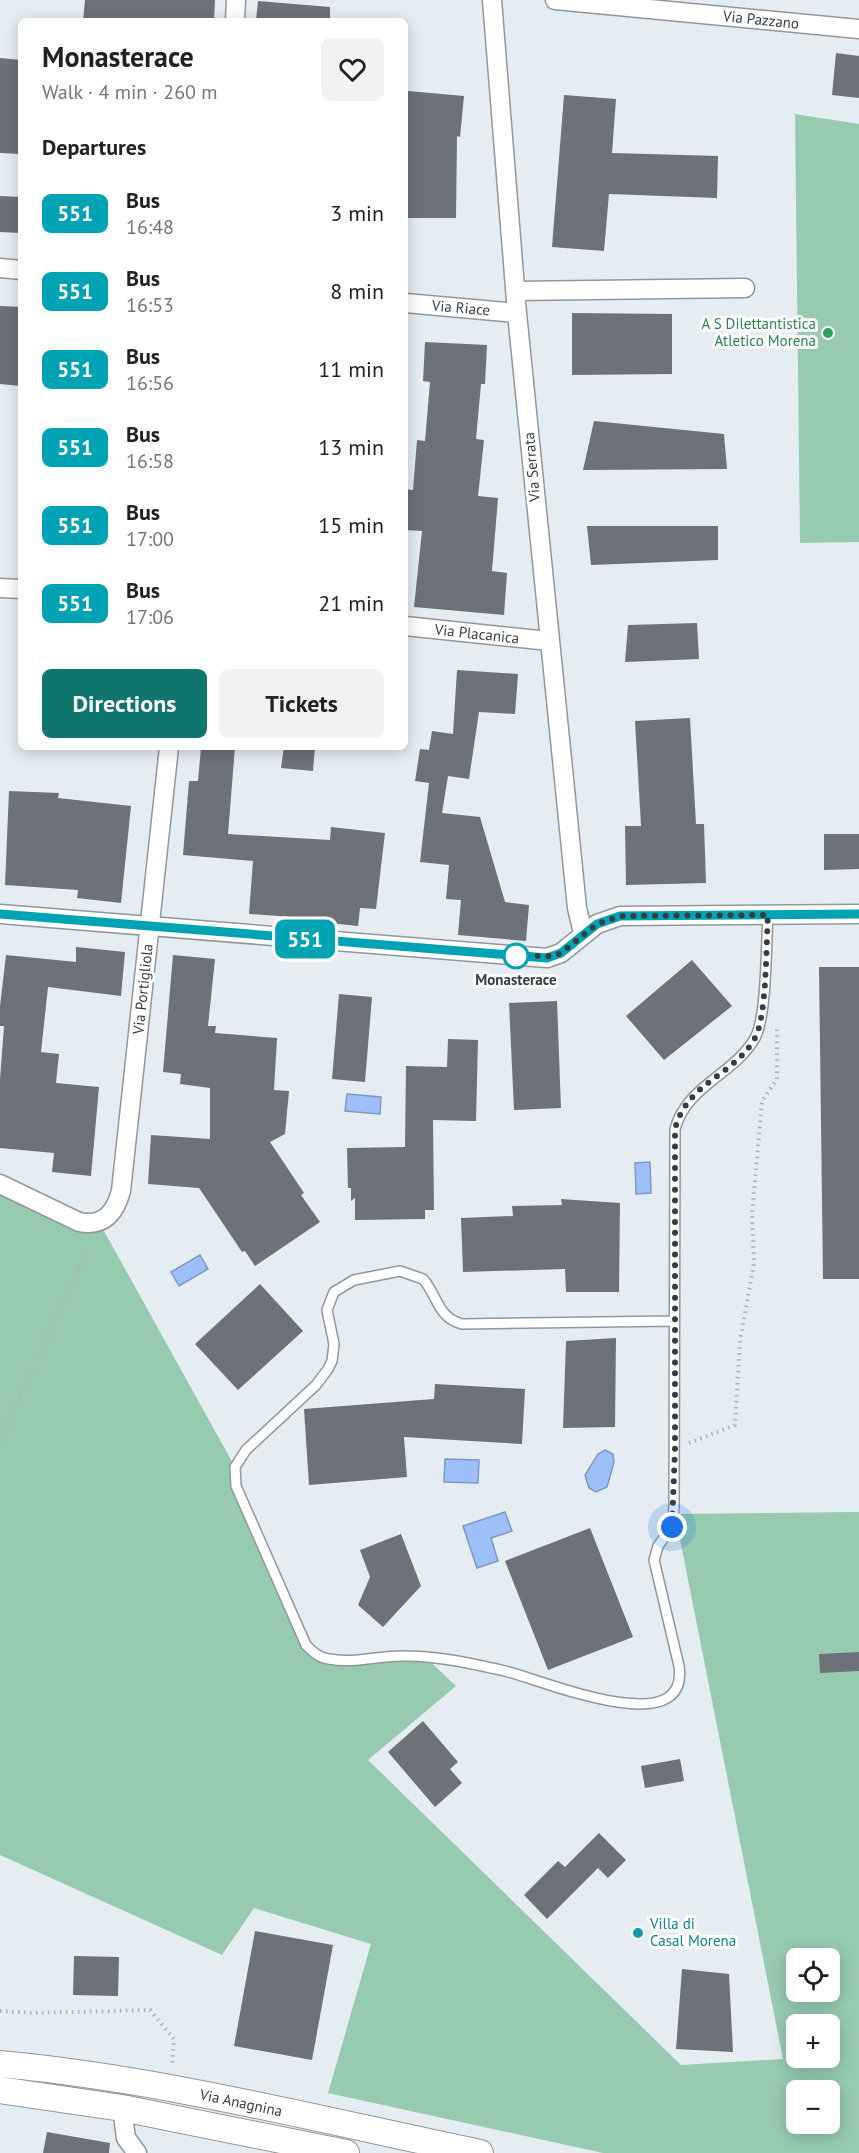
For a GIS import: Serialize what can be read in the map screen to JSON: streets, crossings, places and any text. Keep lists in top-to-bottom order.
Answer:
{
  "streets": {
    "main road": ["Via Anagnina"],
    "street": [
      "Via Pazzano",
      "Via Riace",
      "Via Serrata",
      "Via Placanica",
      "Via Portigliola"
    ]
  },
  "crossings": [
    ["Via Riace", "Via Serrata"],
    ["Via Serrata", "Via Placanica"]
  ],
  "places": ["A S Dilettantistica Atletico Morena", "Monasterace", "Villa di Casal Morena"],
  "lines": ["bus line 551"],
  "page": {
    "on_map": "551",
    "heading": [
      ["Monasterace", "Walk · 4 min · 260 m"],
      "Departures"
    ],
    "list": [
      {
        "mark": "551",
        "name": "Bus",
        "note": "16:48",
        "value": "3 min"
      },
      {
        "mark": "551",
        "name": "Bus",
        "note": "16:53",
        "value": "8 min"
      },
      {
        "mark": "551",
        "name": "Bus",
        "note": "16:56",
        "value": "11 min"
      },
      {
        "mark": "551",
        "name": "Bus",
        "note": "16:58",
        "value": "13 min"
      },
      {
        "mark": "551",
        "name": "Bus",
        "note": "17:00",
        "value": "15 min"
      },
      {
        "mark": "551",
        "name": "Bus",
        "note": "17:06",
        "value": "21 min"
      }
    ],
    "buttons": ["Directions", "Tickets"],
    "map_buttons": ["+", "−"]
  }
}
